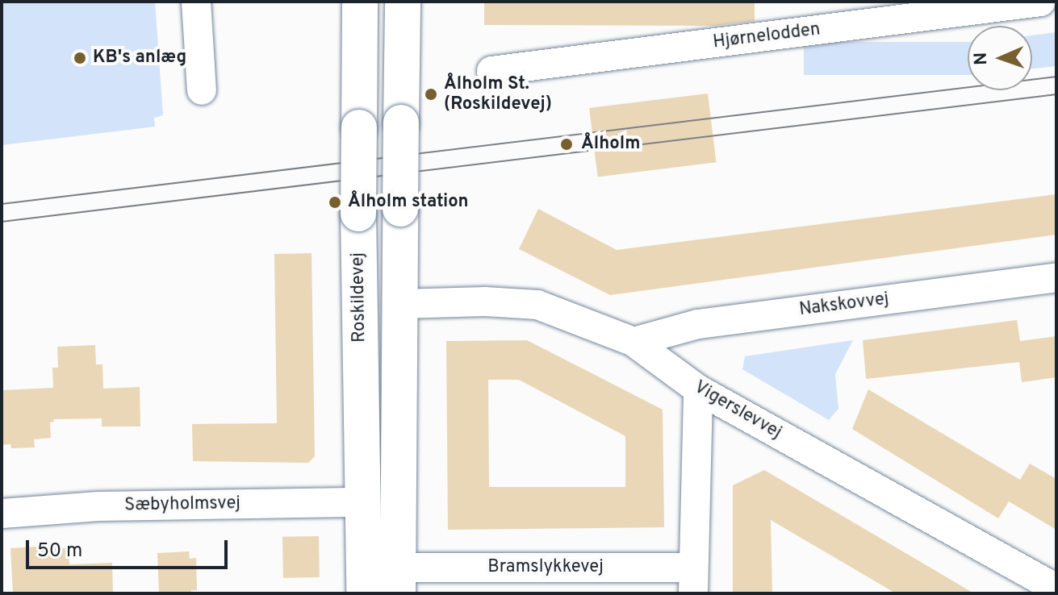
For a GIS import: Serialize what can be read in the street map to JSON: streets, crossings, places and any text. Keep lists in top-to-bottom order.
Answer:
{
  "streets": {
    "street": [
      "Hjørnelodden",
      "Roskildevej",
      "Nakskovvej",
      "Vigerslevvej",
      "Sæbyholmsvej",
      "Bramslykkevej"
    ]
  },
  "crossings": [
    ["Roskildevej", "Sæbyholmsvej"],
    ["Nakskovvej", "Vigerslevvej"],
    ["Vigerslevvej", "Bramslykkevej"]
  ],
  "places": [
    "KB's anlæg",
    "Ålholm St. (Roskildevej)",
    "Ålholm",
    "Ålholm station"
  ],
  "scale_bar": "50 m",
  "north": "left"
}
